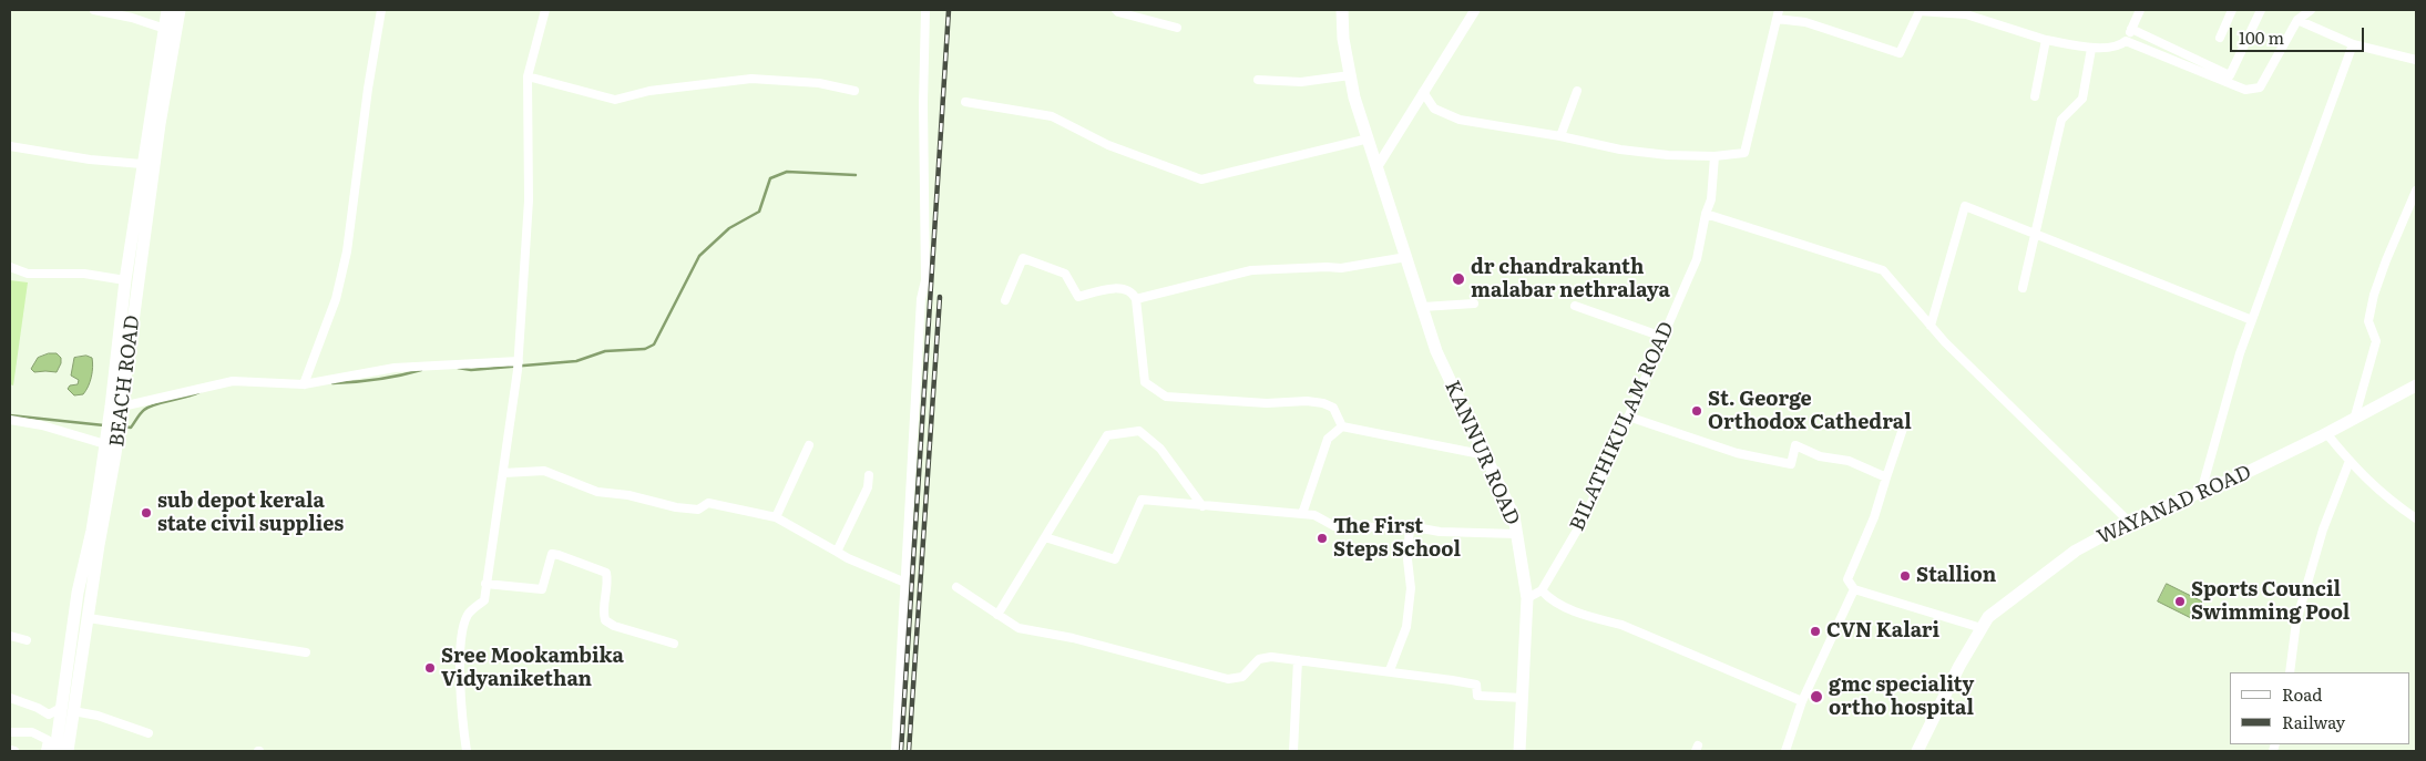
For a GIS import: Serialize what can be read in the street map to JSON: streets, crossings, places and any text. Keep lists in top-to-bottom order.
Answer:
{
  "streets": {
    "main road": ["BEACH ROAD", "KANNUR ROAD", "WAYANAD ROAD"],
    "street": ["BILATHIKULAM ROAD"]
  },
  "places": [
    "dr chandrakanth malabar nethralaya",
    "St. George Orthodox Cathedral",
    "sub depot kerala state civil supplies",
    "The First Steps School",
    "Stallion",
    "Sports Council Swimming Pool",
    "CVN Kalari",
    "Sree Mookambika Vidyanikethan",
    "gmc speciality ortho hospital"
  ],
  "legend": ["Road", "Railway"],
  "scale_bar": "100 m"
}
